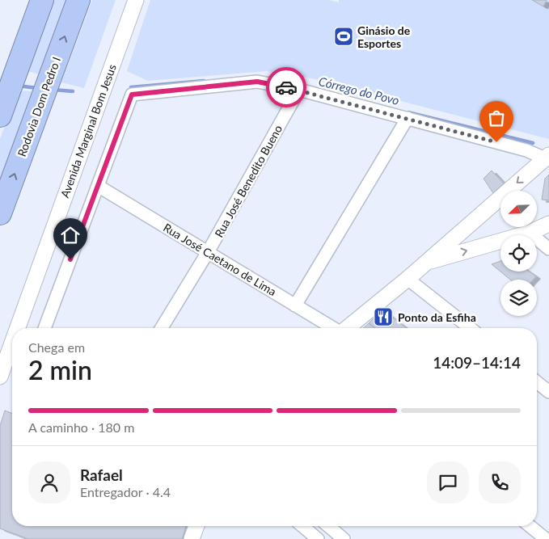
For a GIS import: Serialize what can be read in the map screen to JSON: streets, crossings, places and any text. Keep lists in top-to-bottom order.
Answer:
{
  "streets": {
    "highway": ["Rodovia Dom Pedro I"],
    "street": ["Avenida Marginal Bom Jesus", "Rua José Benedito Bueno", "Rua José Caetano de Lima"]
  },
  "crossings": [
    ["Rua José Benedito Bueno", "Rua José Caetano de Lima"]
  ],
  "water": ["Córrego do Povo"],
  "places": {
    "sports": ["Ginásio de Esportes"],
    "restaurant": ["Ponto da Esfiha"]
  },
  "north": "bottom left",
  "page": {
    "heading": ["2 min", "Chega em", "14:09–14:14"],
    "panel": ["Rafael", "Entregador · 4.4"],
    "bar": "A caminho · 180 m"
  }
}
